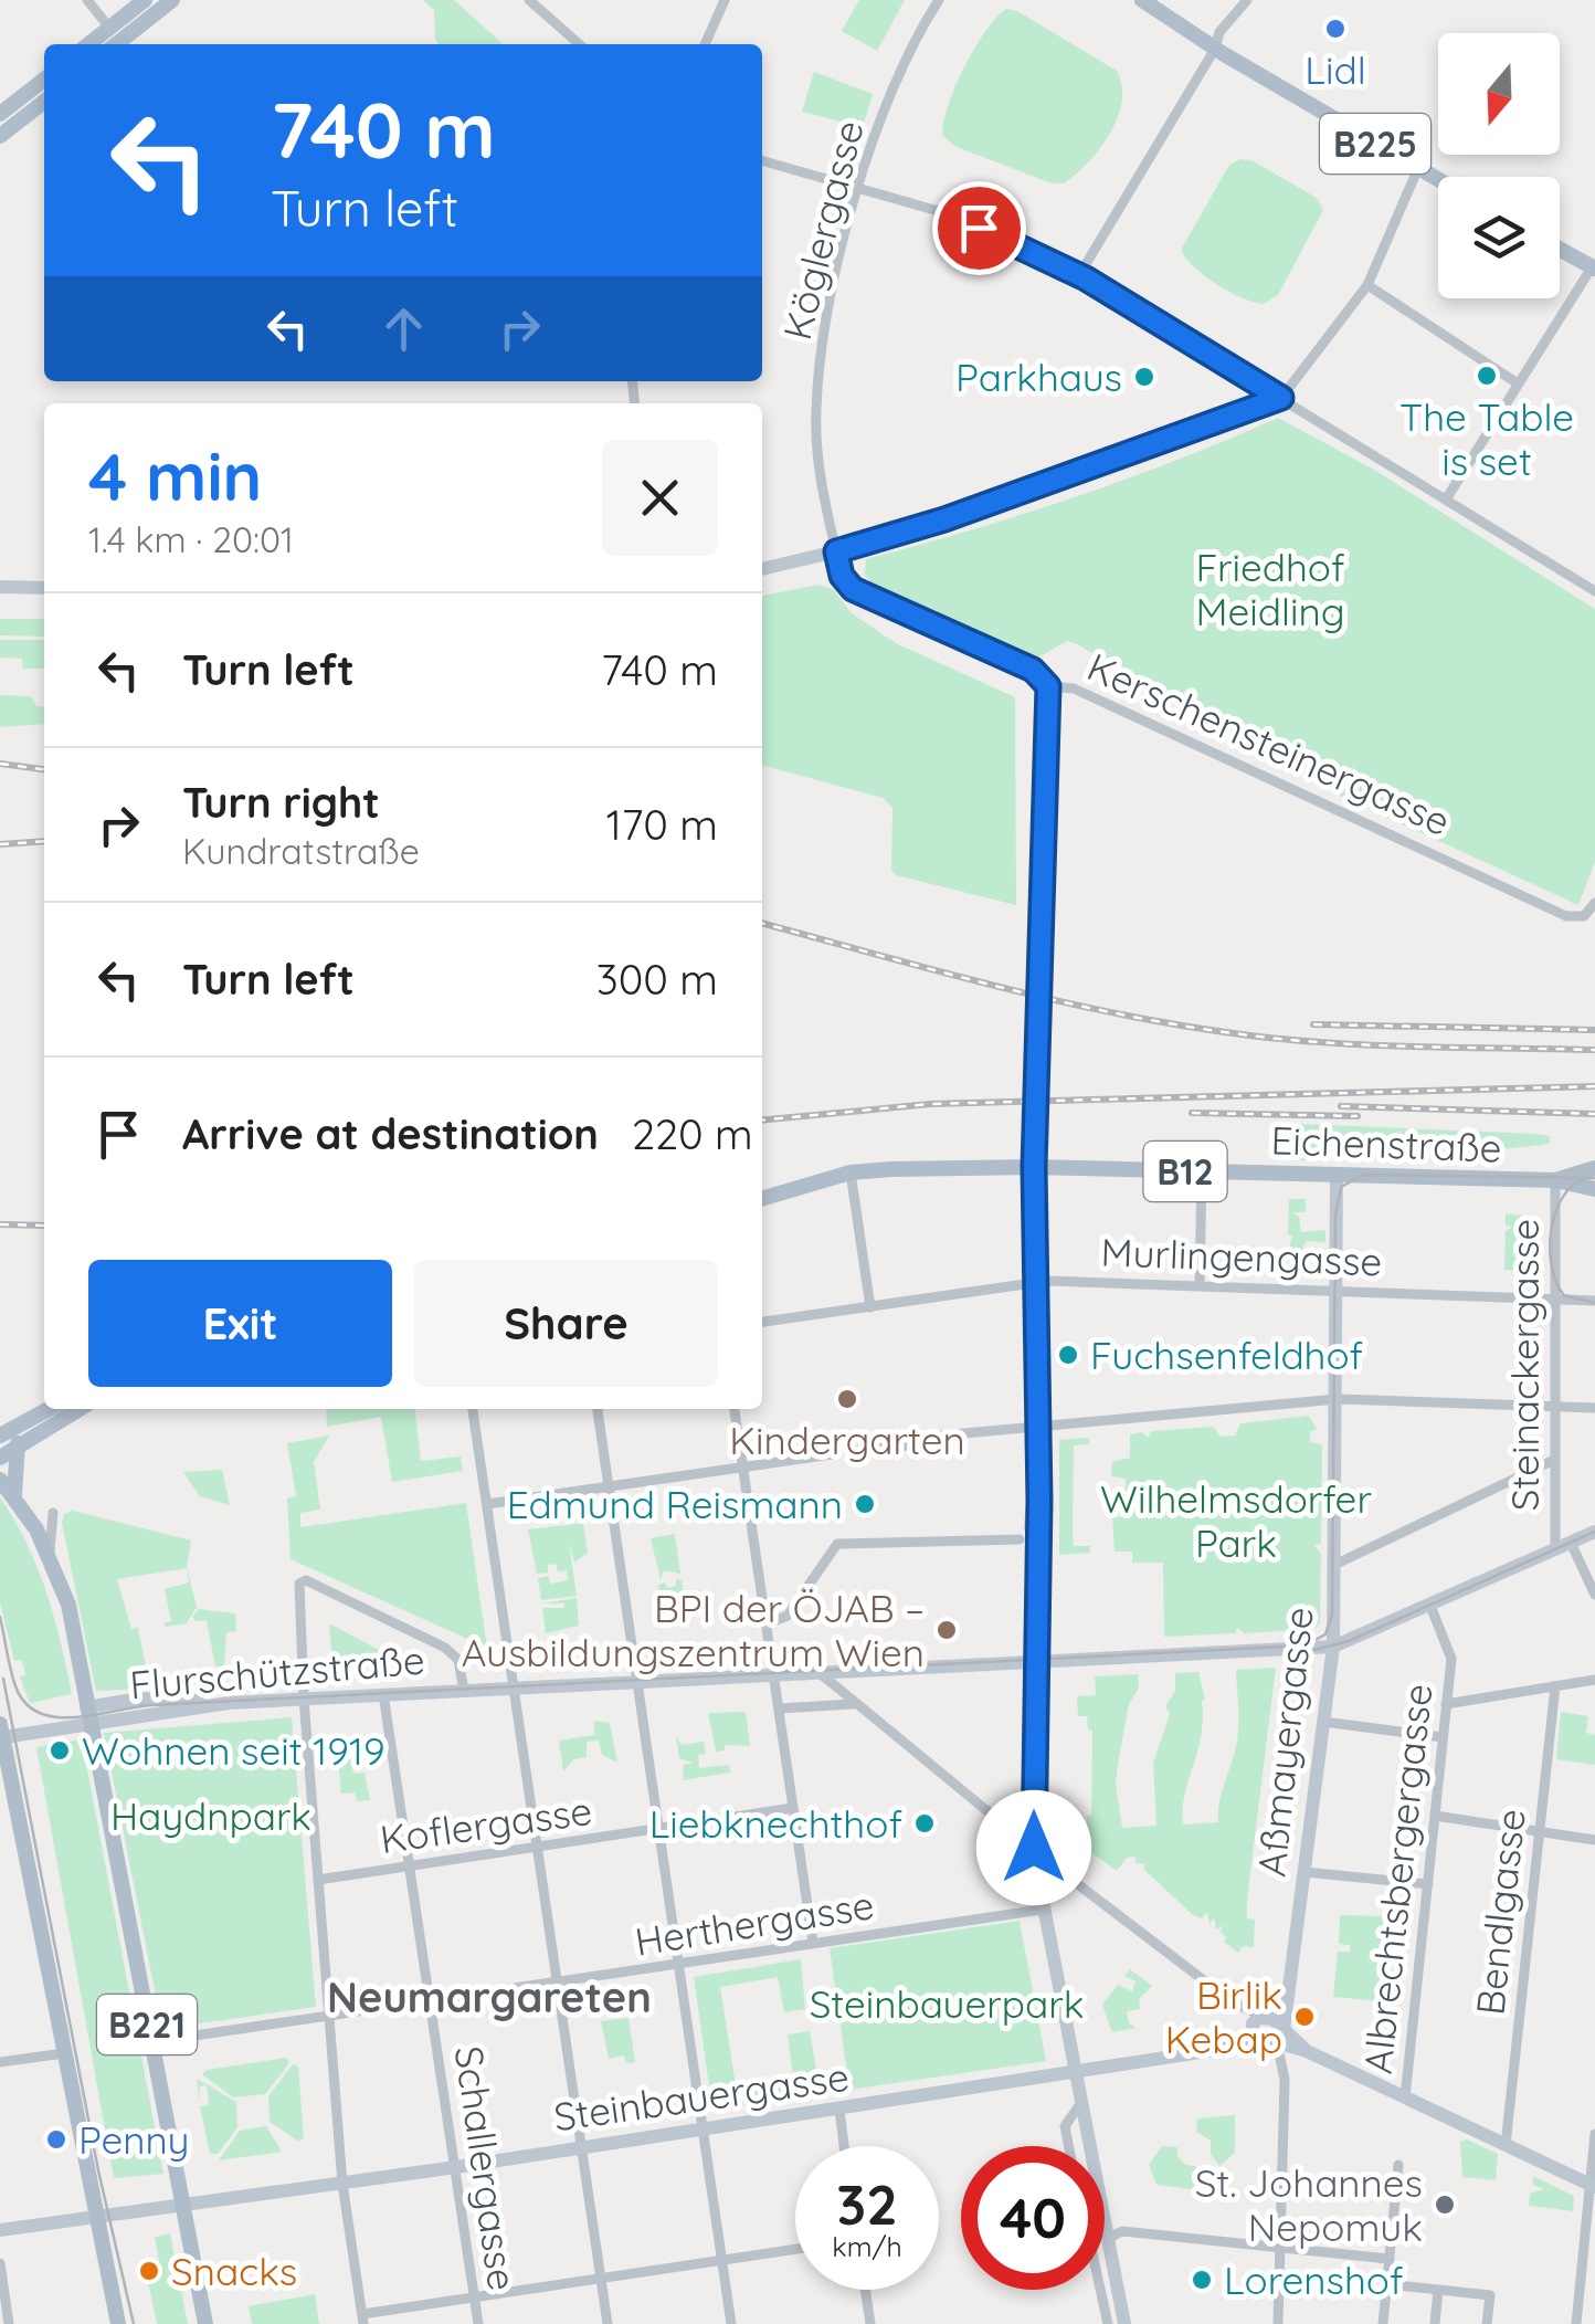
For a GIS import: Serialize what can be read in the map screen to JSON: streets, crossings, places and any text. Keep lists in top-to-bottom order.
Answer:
{
  "streets": {
    "main road": [
      "B225",
      "Eichenstraße",
      "B12",
      "B221"
    ],
    "street": [
      "Köglergasse",
      "Kerschensteinergasse",
      "Murlingengasse",
      "Steinackergasse",
      "Flurschützstraße",
      "Aßmayergasse",
      "Koflergasse",
      "Albrechtsbergergasse",
      "Bendlgasse",
      "Herthergasse",
      "Steinbauergasse",
      "Schallergasse"
    ]
  },
  "crossings": [
    ["Köglergasse", "Kerschensteinergasse"],
    ["Eichenstraße", "Steinackergasse"],
    ["Eichenstraße", "Aßmayergasse"],
    ["Murlingengasse", "Steinackergasse"],
    ["Murlingengasse", "Aßmayergasse"],
    ["Flurschützstraße", "Aßmayergasse"],
    ["Flurschützstraße", "B221"],
    ["Flurschützstraße", "Schallergasse"],
    ["Aßmayergasse", "Steinbauergasse"],
    ["Koflergasse", "Schallergasse"],
    ["Herthergasse", "B221"],
    ["Herthergasse", "Schallergasse"],
    ["B221", "Steinbauergasse"],
    ["Steinbauergasse", "Schallergasse"]
  ],
  "districts": ["Neumargareten"],
  "parks": [
    "Friedhof Meidling",
    "Wilhelmsdorfer Park",
    "Haydnpark",
    "Steinbauerpark"
  ],
  "places": [
    "Lidl",
    "The Table is set",
    "Parkhaus",
    "Fuchsenfeldhof",
    "Kindergarten",
    "Edmund Reismann",
    "BPI der ÖJAB – Ausbildungszentrum Wien",
    "Wohnen seit 1919",
    "Liebknechthof",
    "Birlik Kebap",
    "Penny",
    "St. Johannes Nepomuk",
    "Snacks",
    "Lorenshof"
  ],
  "north": "bottom",
  "page": {
    "turn": ["740 m", "Turn left"],
    "heading": ["4 min", "1.4 km · 20:01"],
    "list": [
      {
        "name": "Turn left",
        "value": "740 m"
      },
      {
        "name": "Turn right",
        "note": "Kundratstraße",
        "value": "170 m"
      },
      {
        "name": "Turn left",
        "value": "300 m"
      },
      {
        "name": "Arrive at destination",
        "value": "220 m"
      }
    ],
    "buttons": ["Exit", "Share"],
    "speed": "32 km/h",
    "limit": "40"
  }
}
